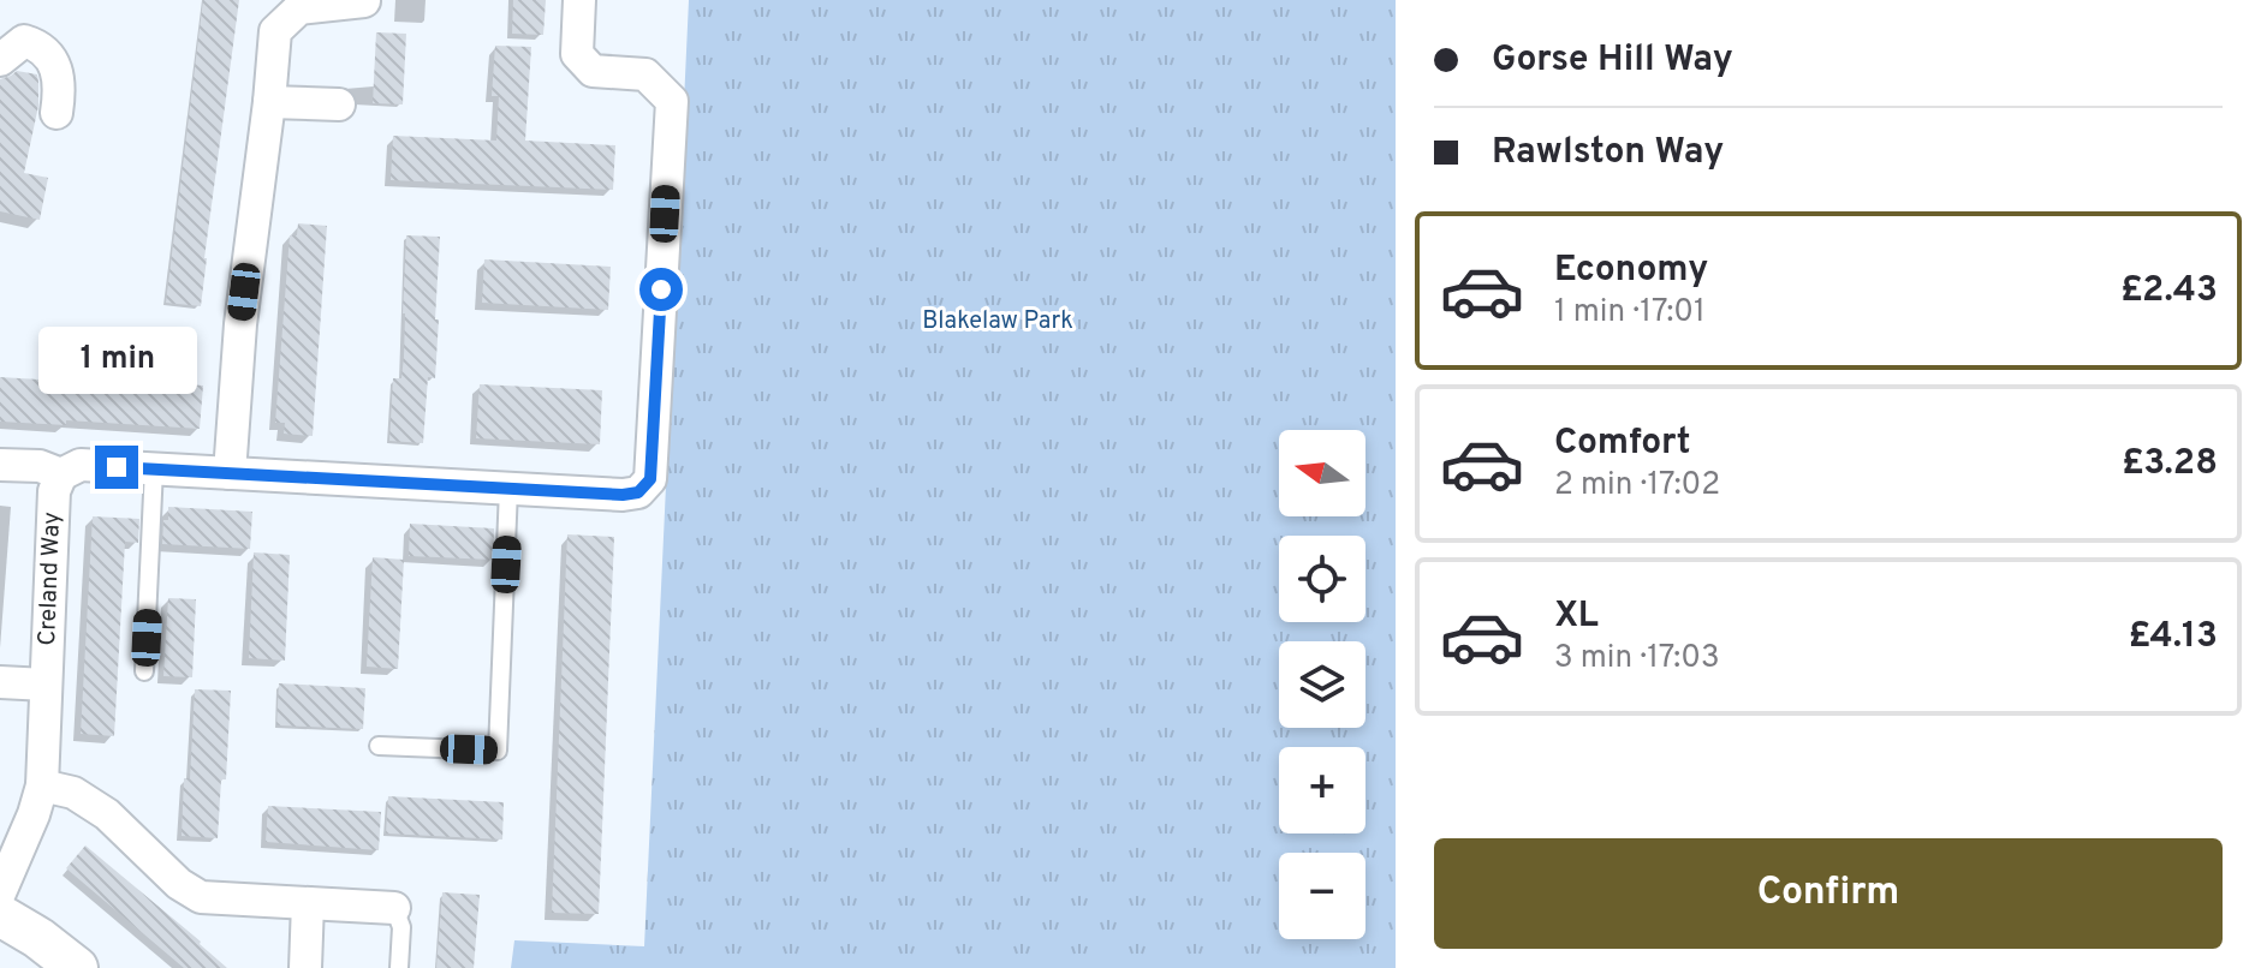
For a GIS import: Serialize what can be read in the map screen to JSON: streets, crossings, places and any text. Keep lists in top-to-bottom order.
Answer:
{
  "streets": {
    "street": ["Creland Way"]
  },
  "parks": ["Blakelaw Park"],
  "north": "left",
  "page": {
    "banner": ["Gorse Hill Way", "Rawlston Way"],
    "list": [
      {
        "name": "Economy",
        "note": "1 min · 17:01",
        "value": "£2.43"
      },
      {
        "name": "Comfort",
        "note": "2 min · 17:02",
        "value": "£3.28"
      },
      {
        "name": "XL",
        "note": "3 min · 17:03",
        "value": "£4.13"
      }
    ],
    "bubble": "1 min",
    "map_buttons": ["+", "−"],
    "buttons": "Confirm"
  }
}
